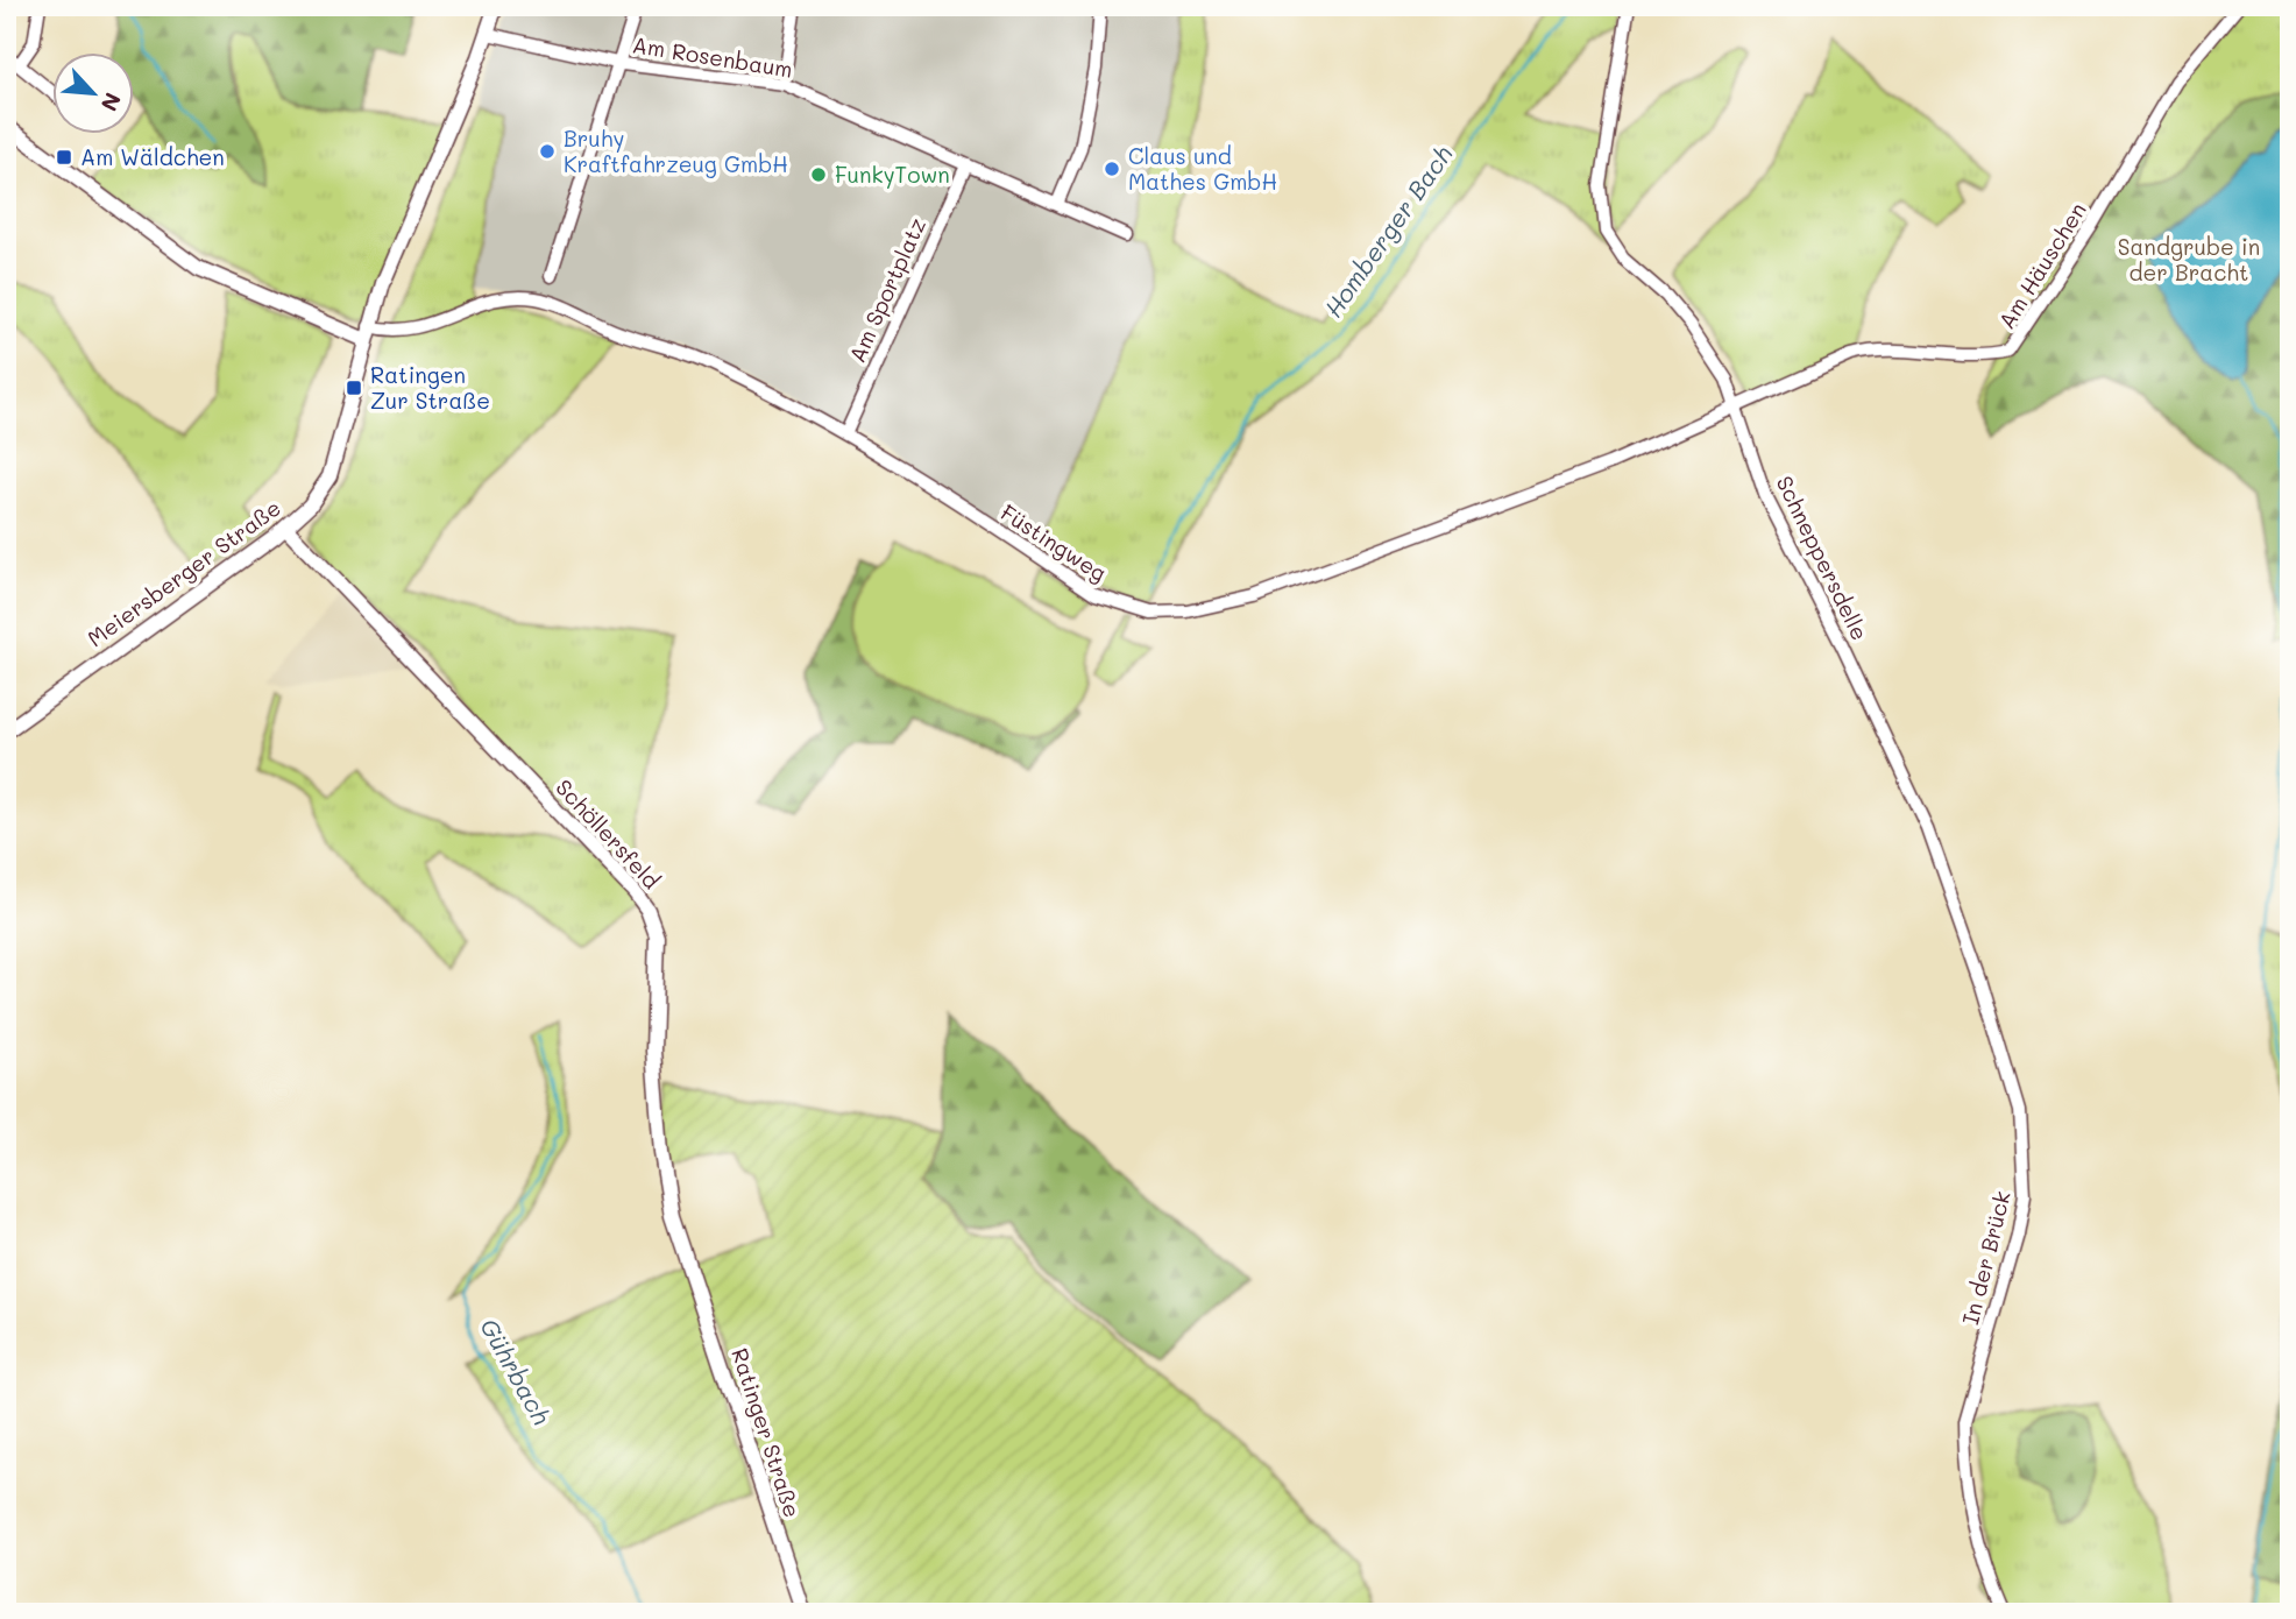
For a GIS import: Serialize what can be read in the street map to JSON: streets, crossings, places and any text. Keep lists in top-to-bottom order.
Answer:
{
  "streets": {
    "main road": ["Meiersberger Straße", "Schöllersfeld", "Ratinger Straße"],
    "street": [
      "Am Rosenbaum",
      "Am Häuschen",
      "Am Sportplatz",
      "Füstingweg",
      "Schneppersdelle",
      "In der Brück"
    ]
  },
  "crossings": [
    ["Am Rosenbaum", "Am Sportplatz"],
    ["Am Rosenbaum", "Meiersberger Straße"],
    ["Am Häuschen", "Füstingweg"],
    ["Am Häuschen", "Schneppersdelle"],
    ["Am Sportplatz", "Füstingweg"],
    ["Füstingweg", "Schneppersdelle"],
    ["Füstingweg", "Meiersberger Straße"],
    ["Schneppersdelle", "In der Brück"],
    ["Meiersberger Straße", "Schöllersfeld"],
    ["Schöllersfeld", "Ratinger Straße"]
  ],
  "water": ["Homberger Bach", "Gührbach"],
  "parks": ["Sandgrube in der Bracht"],
  "places": {
    "other": ["Bruhy Kraftfahrzeug GmbH", "Claus und Mathes GmbH", "FunkyTown"],
    "transit": ["Am Wäldchen", "Ratingen Zur Straße"]
  },
  "north": "bottom right"
}
